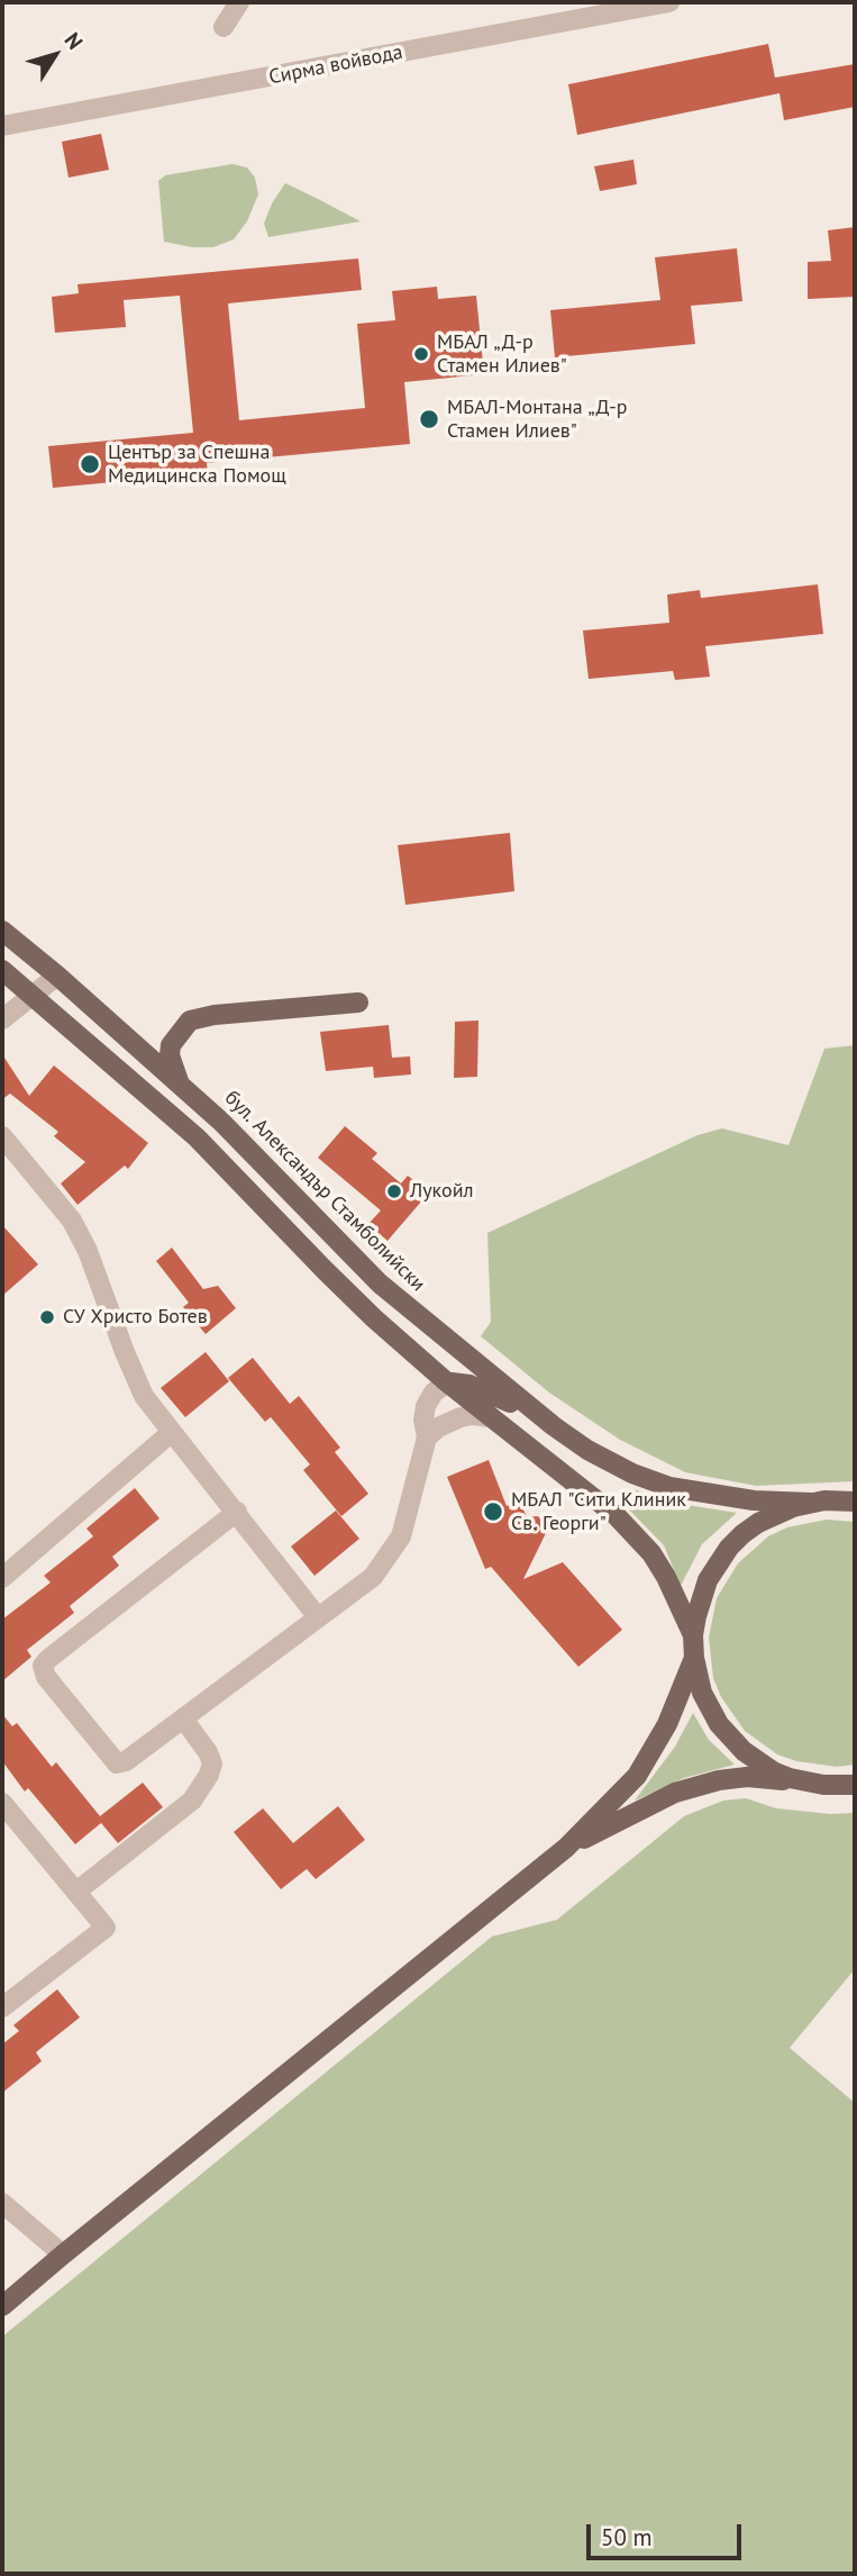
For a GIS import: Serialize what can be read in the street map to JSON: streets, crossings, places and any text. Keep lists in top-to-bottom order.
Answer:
{
  "streets": {
    "main road": ["бул. Александър Стамболийски"],
    "street": ["Сирма войвода"]
  },
  "places": [
    "МБАЛ „Д-р Стамен Илиев\"",
    "МБАЛ-Монтана „Д-р Стамен Илиев\"",
    "Център за Спешна Медицинска Помощ",
    "Лукойл",
    "СУ Христо Ботев",
    "МБАЛ \"Сити Клиник Св. Георги\""
  ],
  "scale_bar": "50 m",
  "north": "top right"
}
